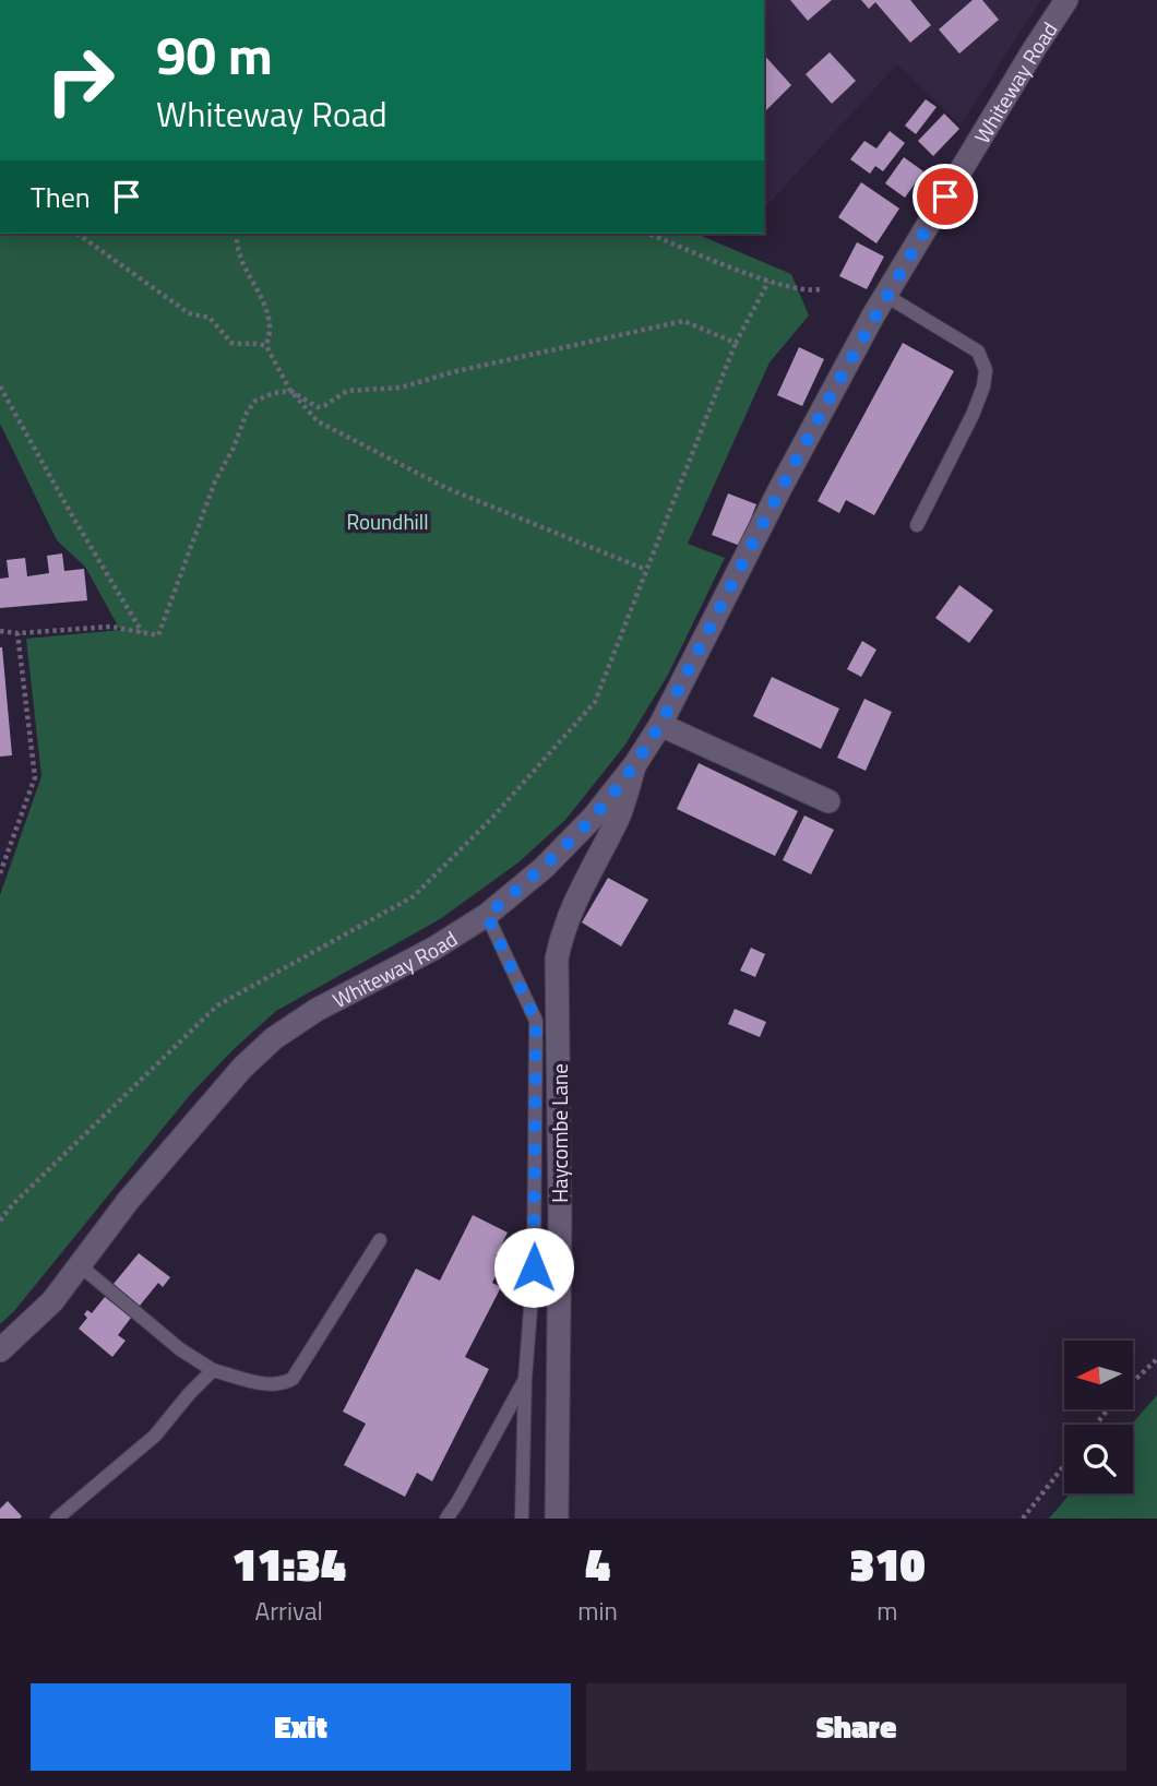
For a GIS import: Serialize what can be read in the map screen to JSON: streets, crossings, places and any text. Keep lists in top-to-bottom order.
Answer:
{
  "streets": {
    "street": ["Whiteway Road", "Haycombe Lane"]
  },
  "crossings": [
    ["Whiteway Road", "Haycombe Lane"]
  ],
  "parks": ["Roundhill"],
  "north": "left",
  "page": {
    "turn": ["90 m", "Whiteway Road"],
    "then": "Then",
    "eta": [
      "11:34",
      "Arrival",
      "4",
      "min",
      "310",
      "m"
    ],
    "buttons": ["Exit", "Share"]
  }
}
